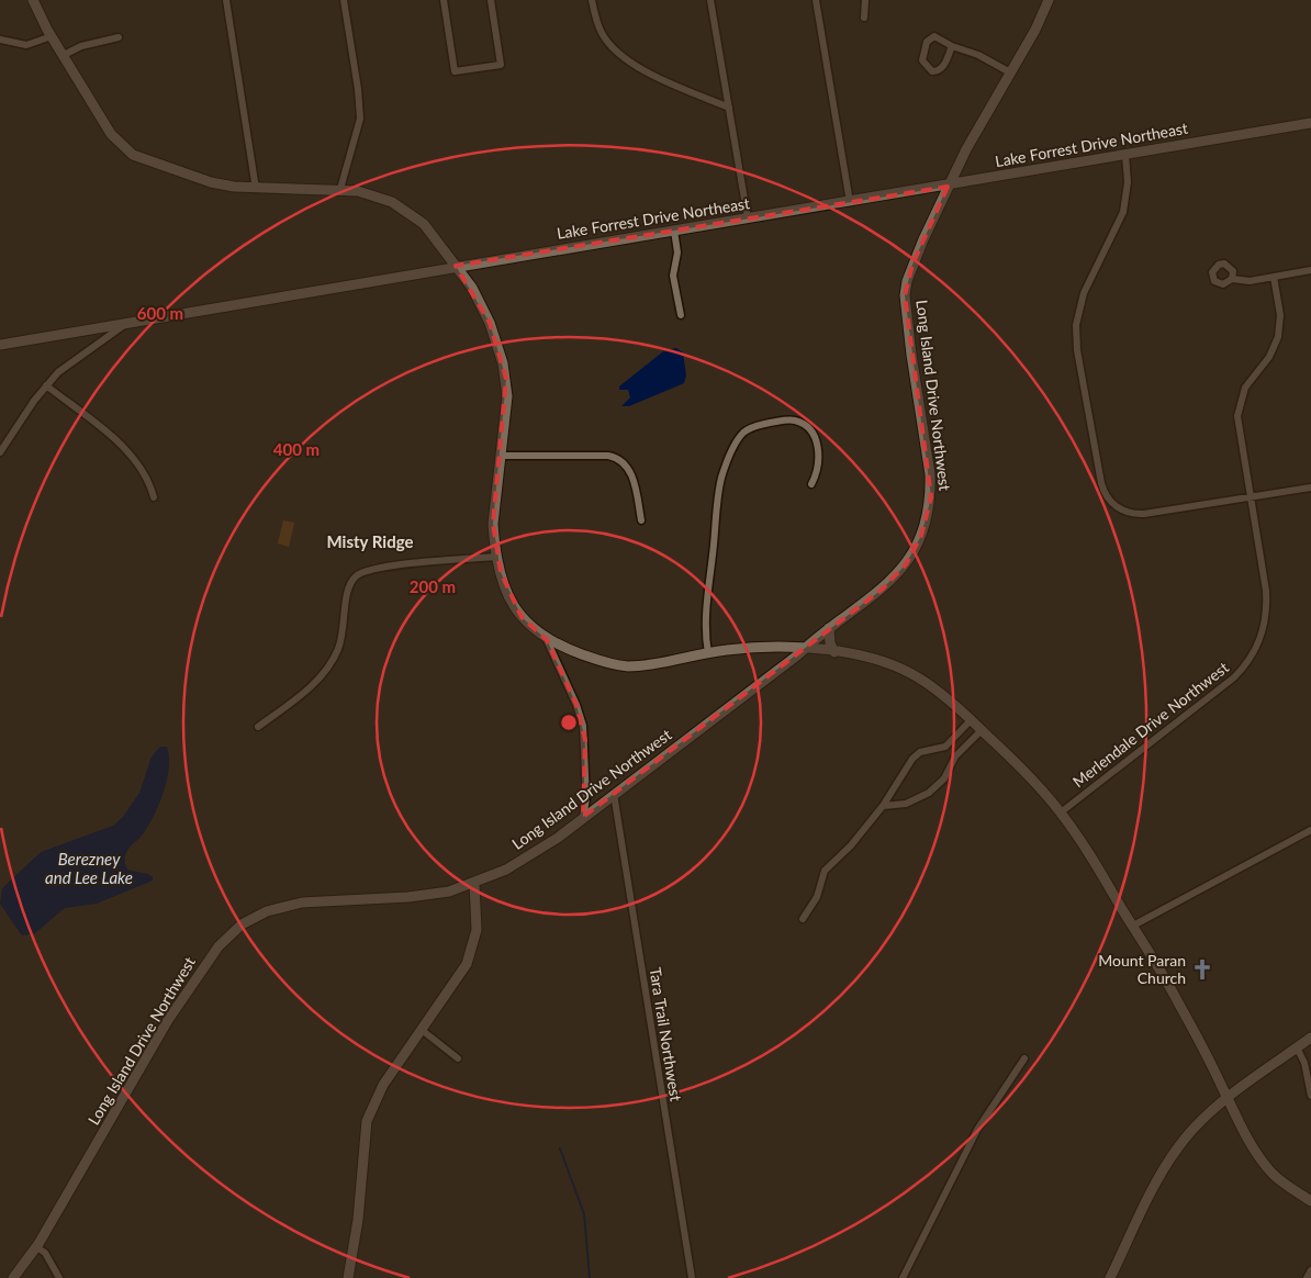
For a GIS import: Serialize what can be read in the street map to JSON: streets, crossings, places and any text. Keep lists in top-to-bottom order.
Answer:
{
  "streets": {
    "street": [
      "Lake Forrest Drive Northeast",
      "Long Island Drive Northwest",
      "Merlendale Drive Northwest",
      "Tara Trail Northwest"
    ]
  },
  "crossings": [
    ["Lake Forrest Drive Northeast", "Long Island Drive Northwest"],
    ["Long Island Drive Northwest", "Tara Trail Northwest"]
  ],
  "districts": ["Misty Ridge"],
  "water": ["Berezney and Lee Lake"],
  "places": {
    "church": ["Mount Paran Church"]
  },
  "rings": ["600 m", "400 m", "200 m"]
}
